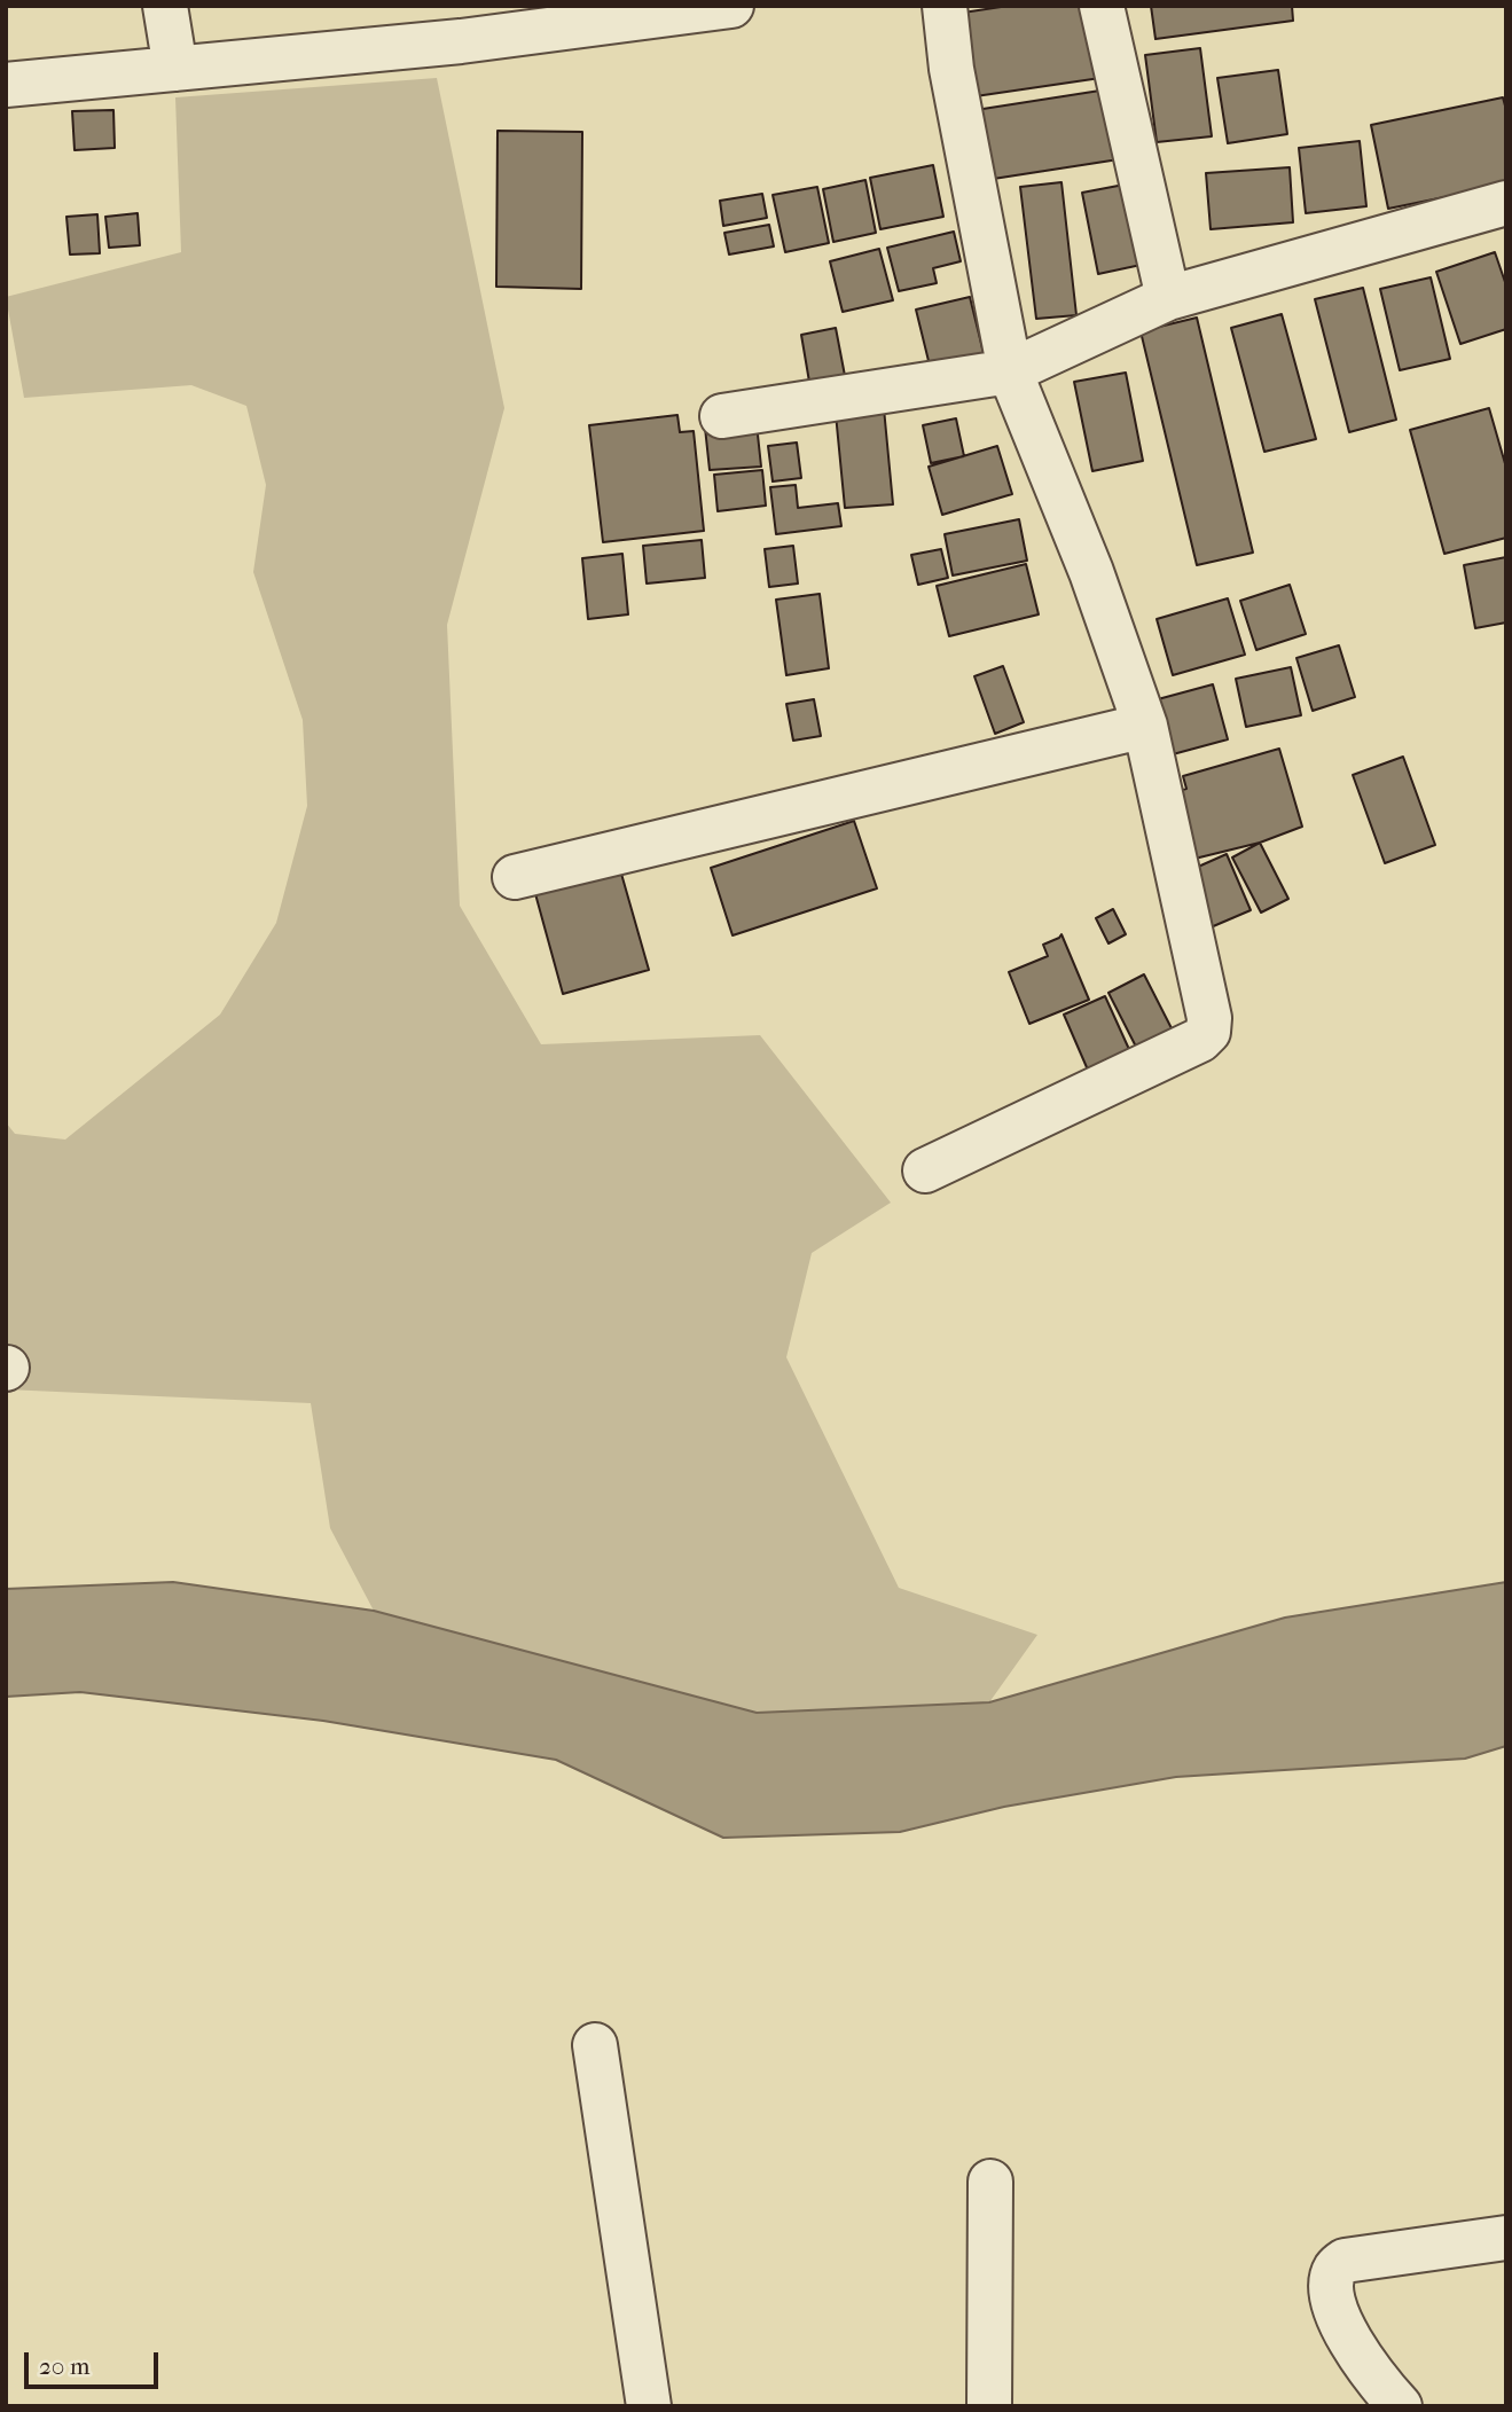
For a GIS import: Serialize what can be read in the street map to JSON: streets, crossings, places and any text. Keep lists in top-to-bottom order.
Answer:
{
  "scale_bar": "20 m"
}
